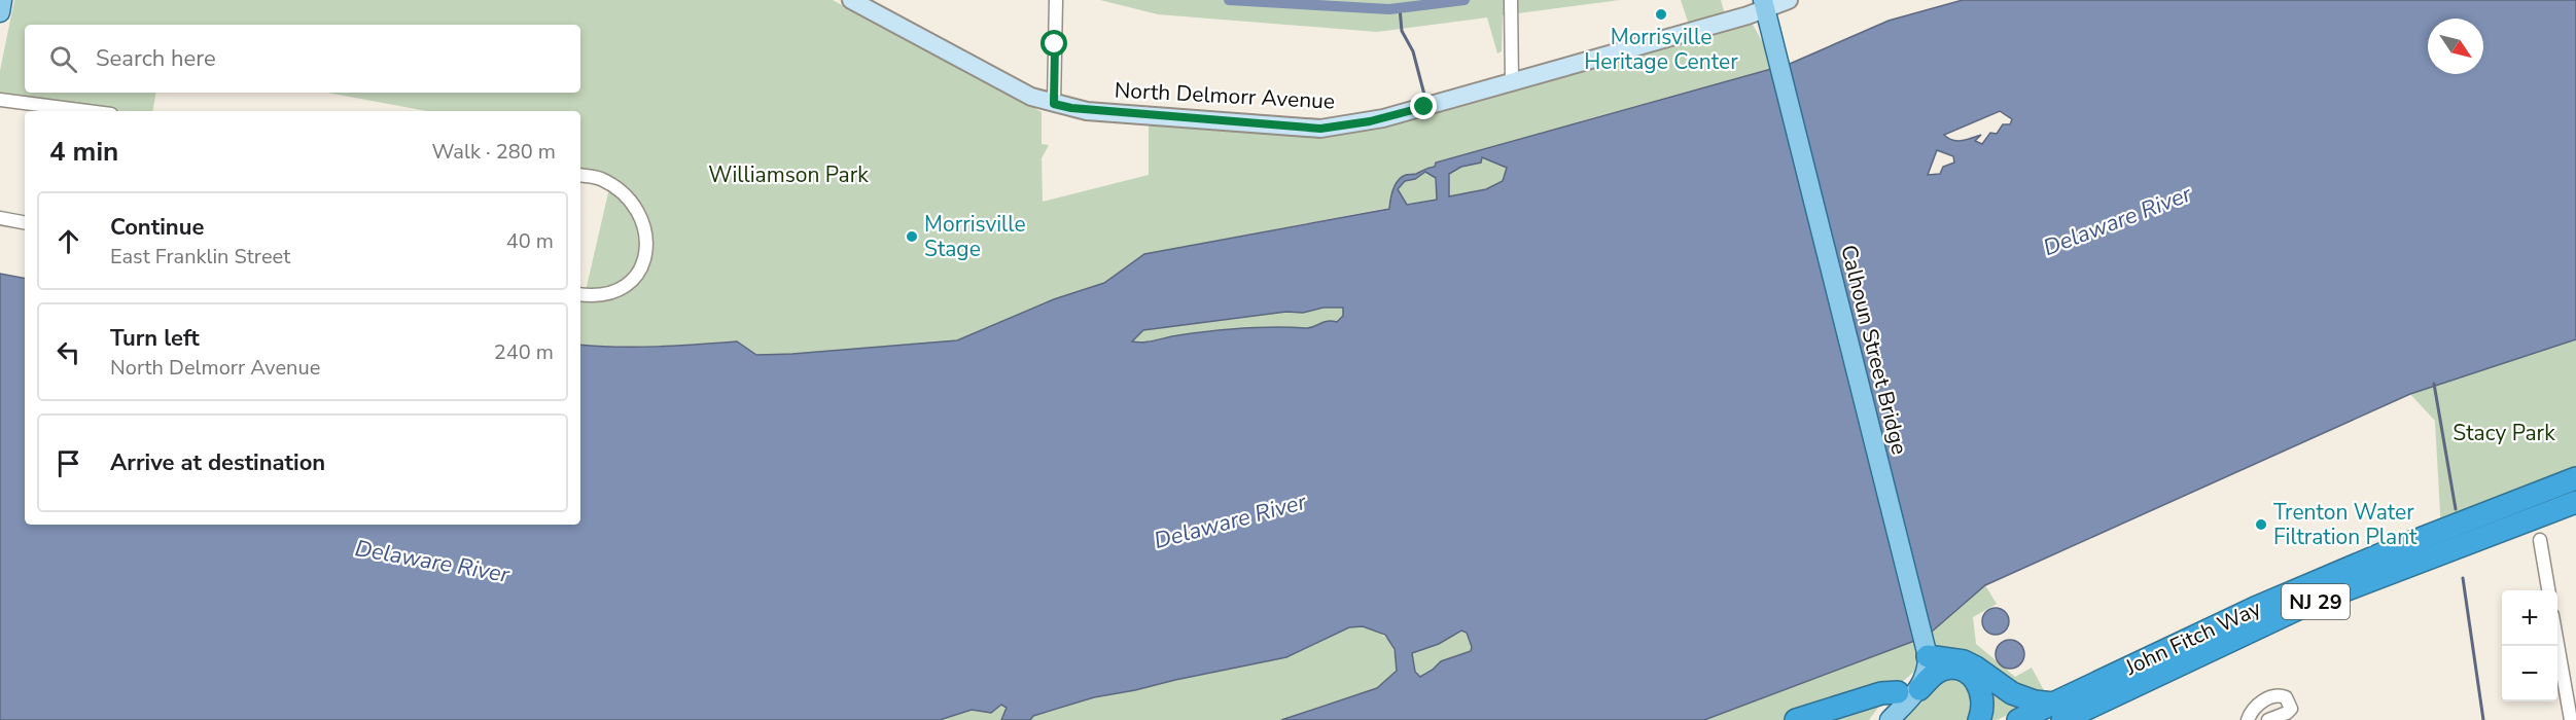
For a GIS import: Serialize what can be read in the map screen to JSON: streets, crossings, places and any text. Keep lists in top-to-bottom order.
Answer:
{
  "streets": {
    "highway": ["NJ 29", "John Fitch Way"],
    "main road": ["North Delmorr Avenue", "Calhoun Street Bridge"]
  },
  "crossings": [
    ["North Delmorr Avenue", "Calhoun Street Bridge"]
  ],
  "water": ["Delaware River"],
  "parks": ["Williamson Park", "Stacy Park"],
  "places": ["Morrisville Heritage Center", "Morrisville Stage", "Trenton Water Filtration Plant"],
  "north": "bottom right",
  "page": {
    "search": "Search here",
    "heading": ["4 min", "Walk · 280 m"],
    "list": [
      ["Continue", "East Franklin Street", "40 m"],
      ["Turn left", "North Delmorr Avenue", "240 m"],
      "Arrive at destination"
    ],
    "map_buttons": ["+", "−"]
  }
}
